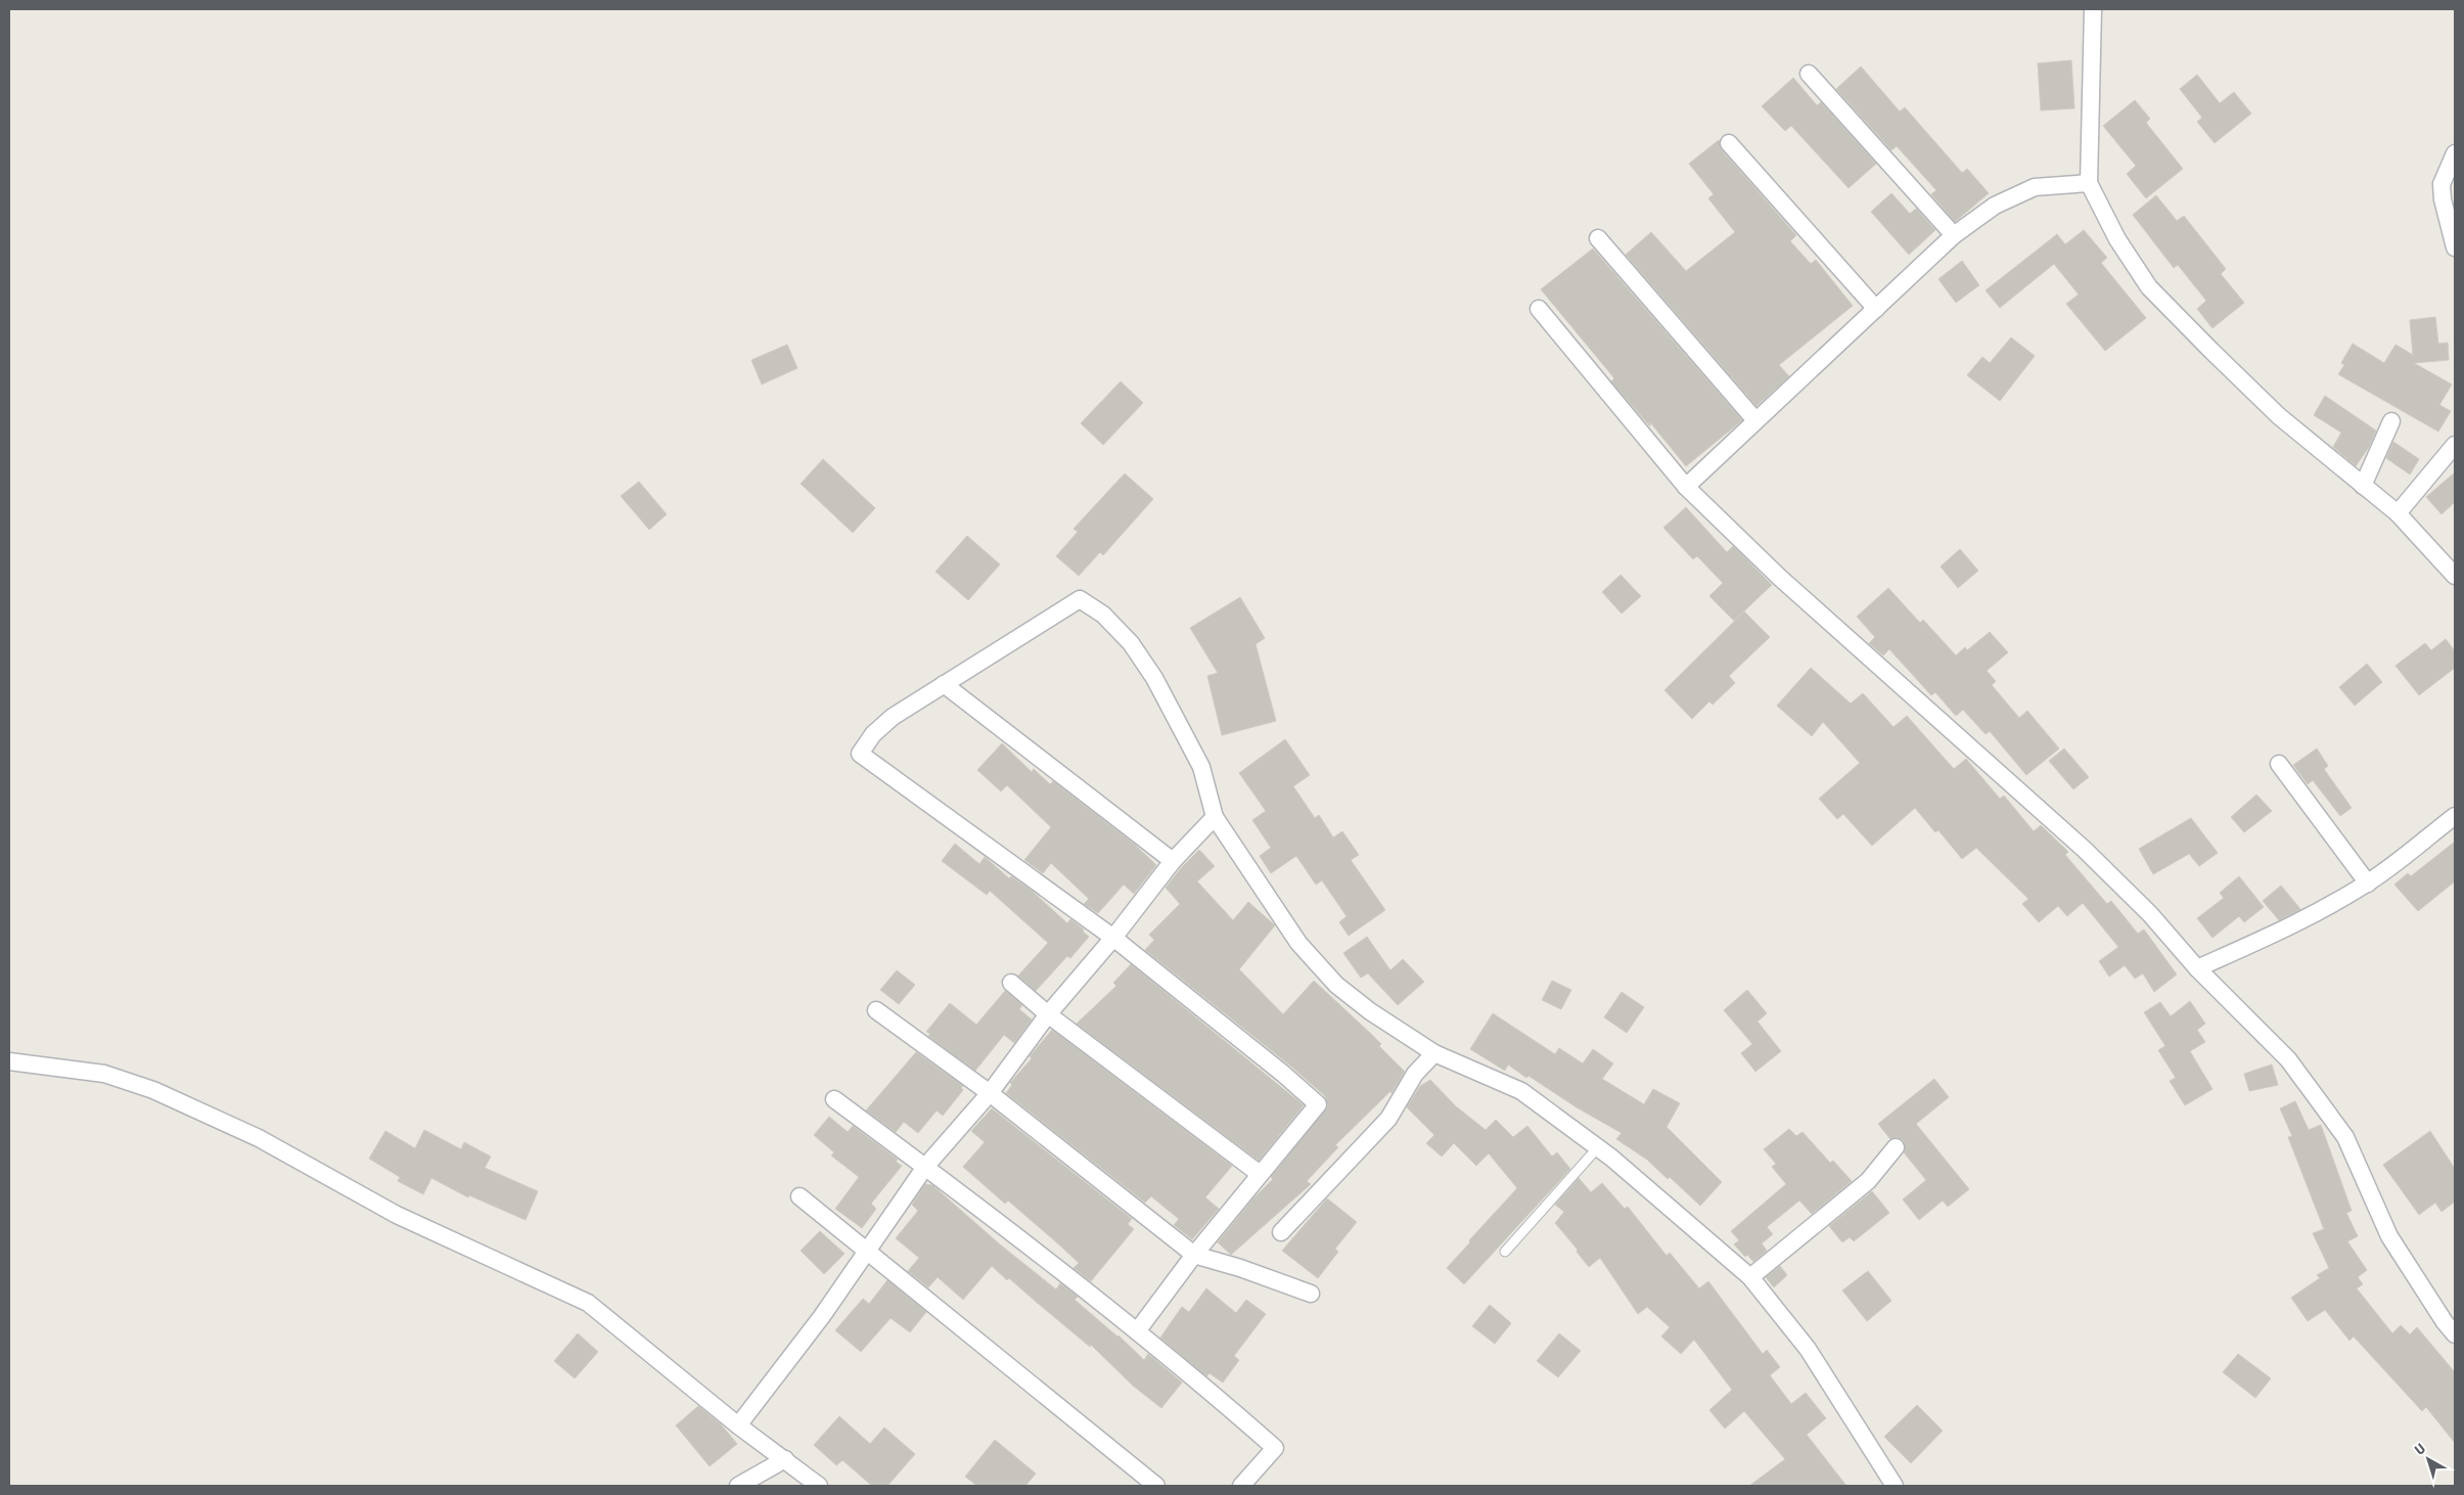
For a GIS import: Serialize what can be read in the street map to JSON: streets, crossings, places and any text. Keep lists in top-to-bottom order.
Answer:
{
  "north": "top left"
}
